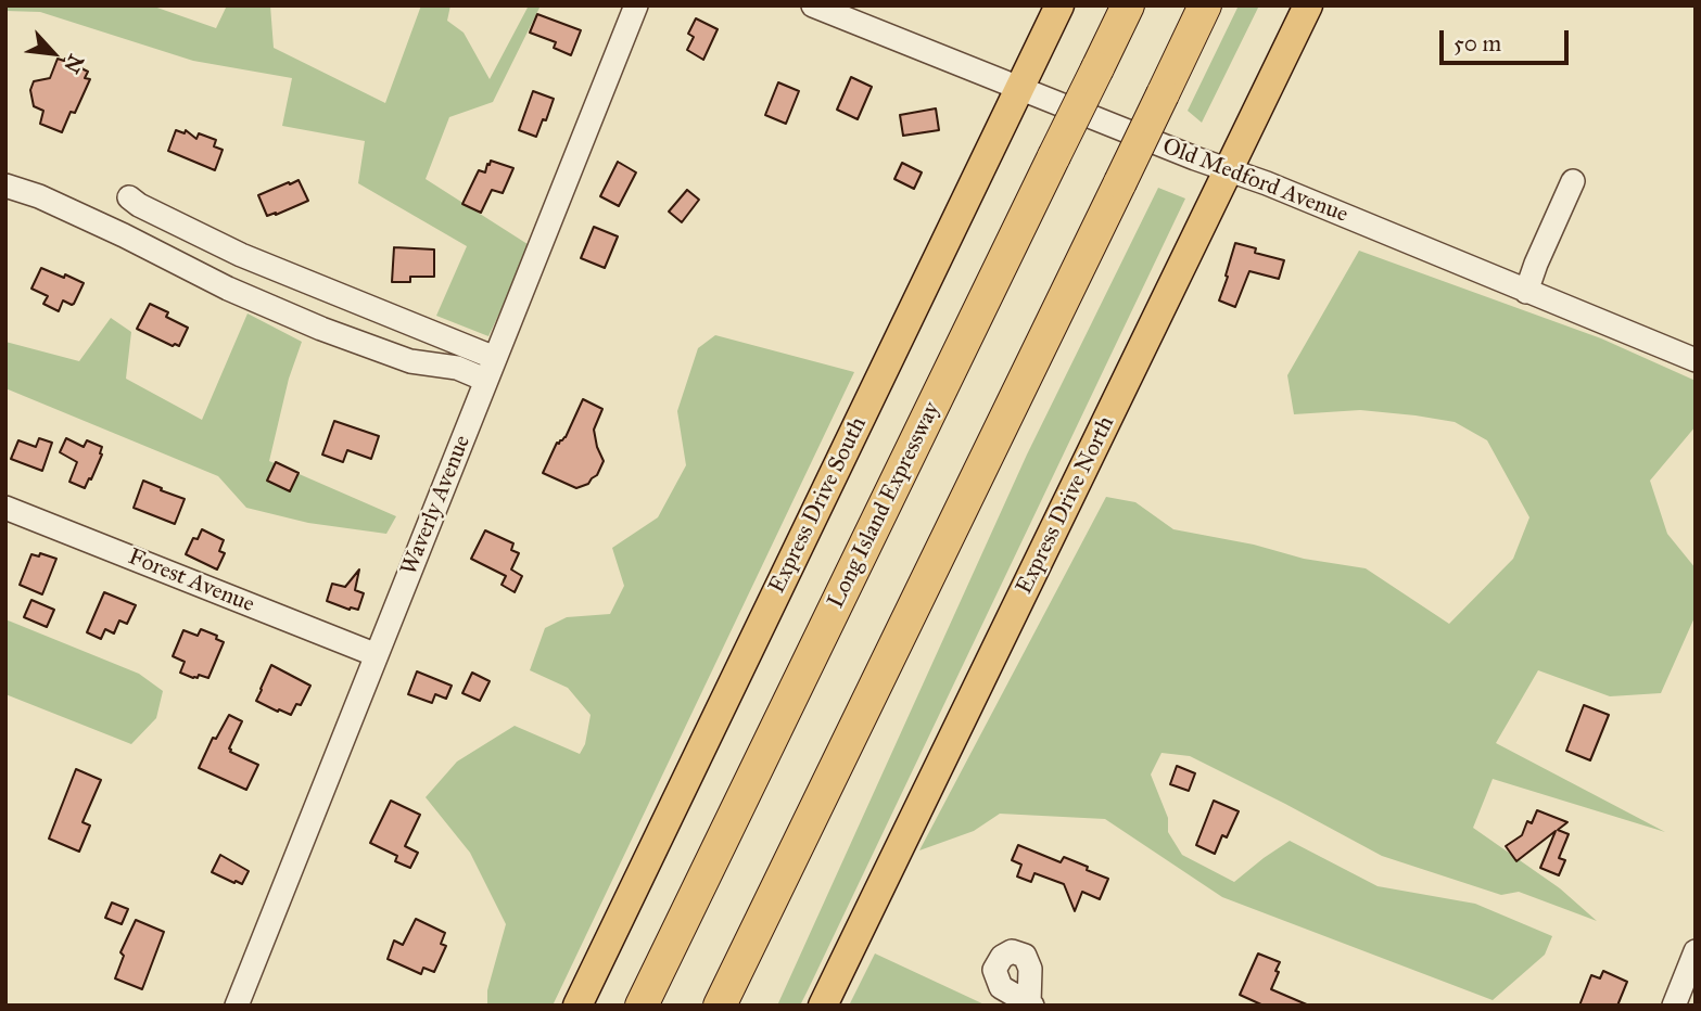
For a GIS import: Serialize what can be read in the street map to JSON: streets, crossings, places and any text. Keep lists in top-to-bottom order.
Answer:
{
  "streets": {
    "highway": ["Long Island Expressway"],
    "main road": ["Express Drive South", "Express Drive North"],
    "street": ["Old Medford Avenue", "Waverly Avenue", "Forest Avenue"]
  },
  "crossings": [
    ["Old Medford Avenue", "Express Drive South"],
    ["Old Medford Avenue", "Express Drive North"],
    ["Waverly Avenue", "Forest Avenue"]
  ],
  "scale_bar": "50 m",
  "north": "bottom right"
}
